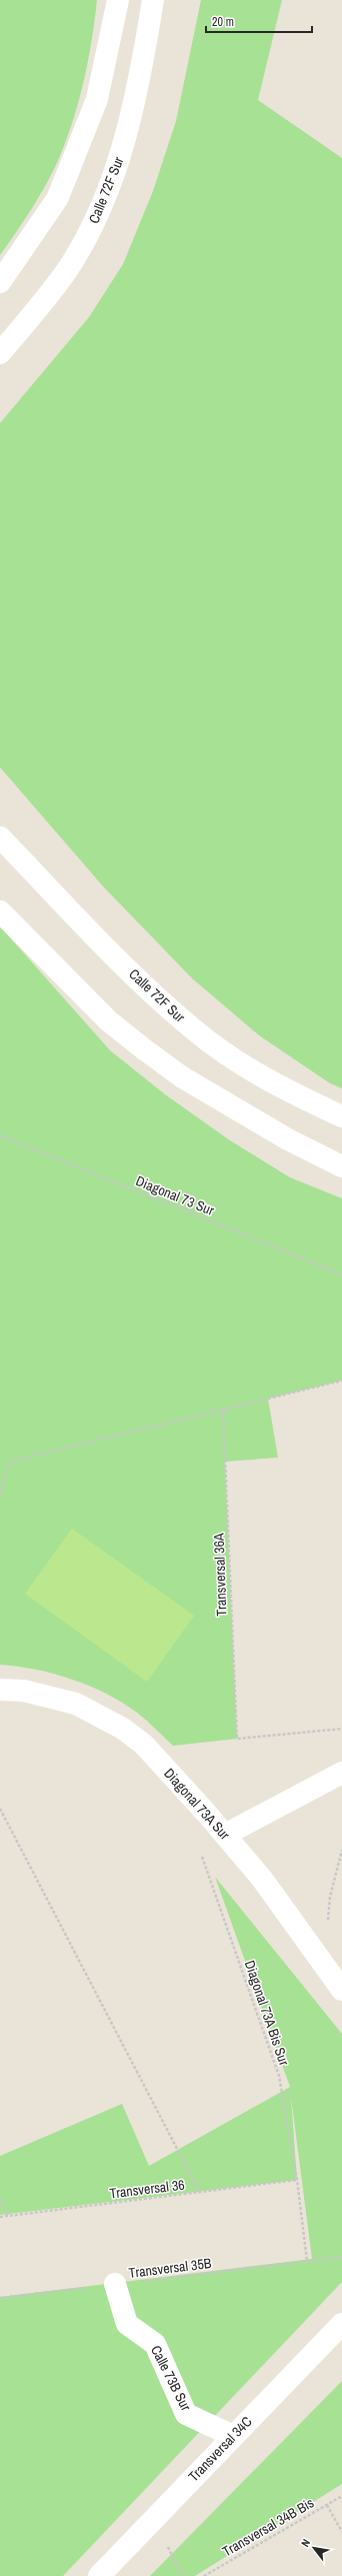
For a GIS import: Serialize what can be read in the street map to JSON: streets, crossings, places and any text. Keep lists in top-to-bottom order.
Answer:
{
  "streets": {
    "street": [
      "Calle 72F Sur",
      "Diagonal 73A Sur",
      "Calle 73B Sur",
      "Transversal 34C"
    ],
    "path": [
      "Diagonal 73 Sur",
      "Transversal 36A",
      "Diagonal 73A Bis Sur",
      "Transversal 36",
      "Transversal 35B",
      "Transversal 34B Bis"
    ]
  },
  "crossings": [
    ["Diagonal 73A Bis Sur", "Transversal 36"],
    ["Diagonal 73A Bis Sur", "Transversal 35B"],
    ["Transversal 35B", "Calle 73B Sur"],
    ["Calle 73B Sur", "Transversal 34C"]
  ],
  "scale_bar": "20 m",
  "north": "top left"
}
